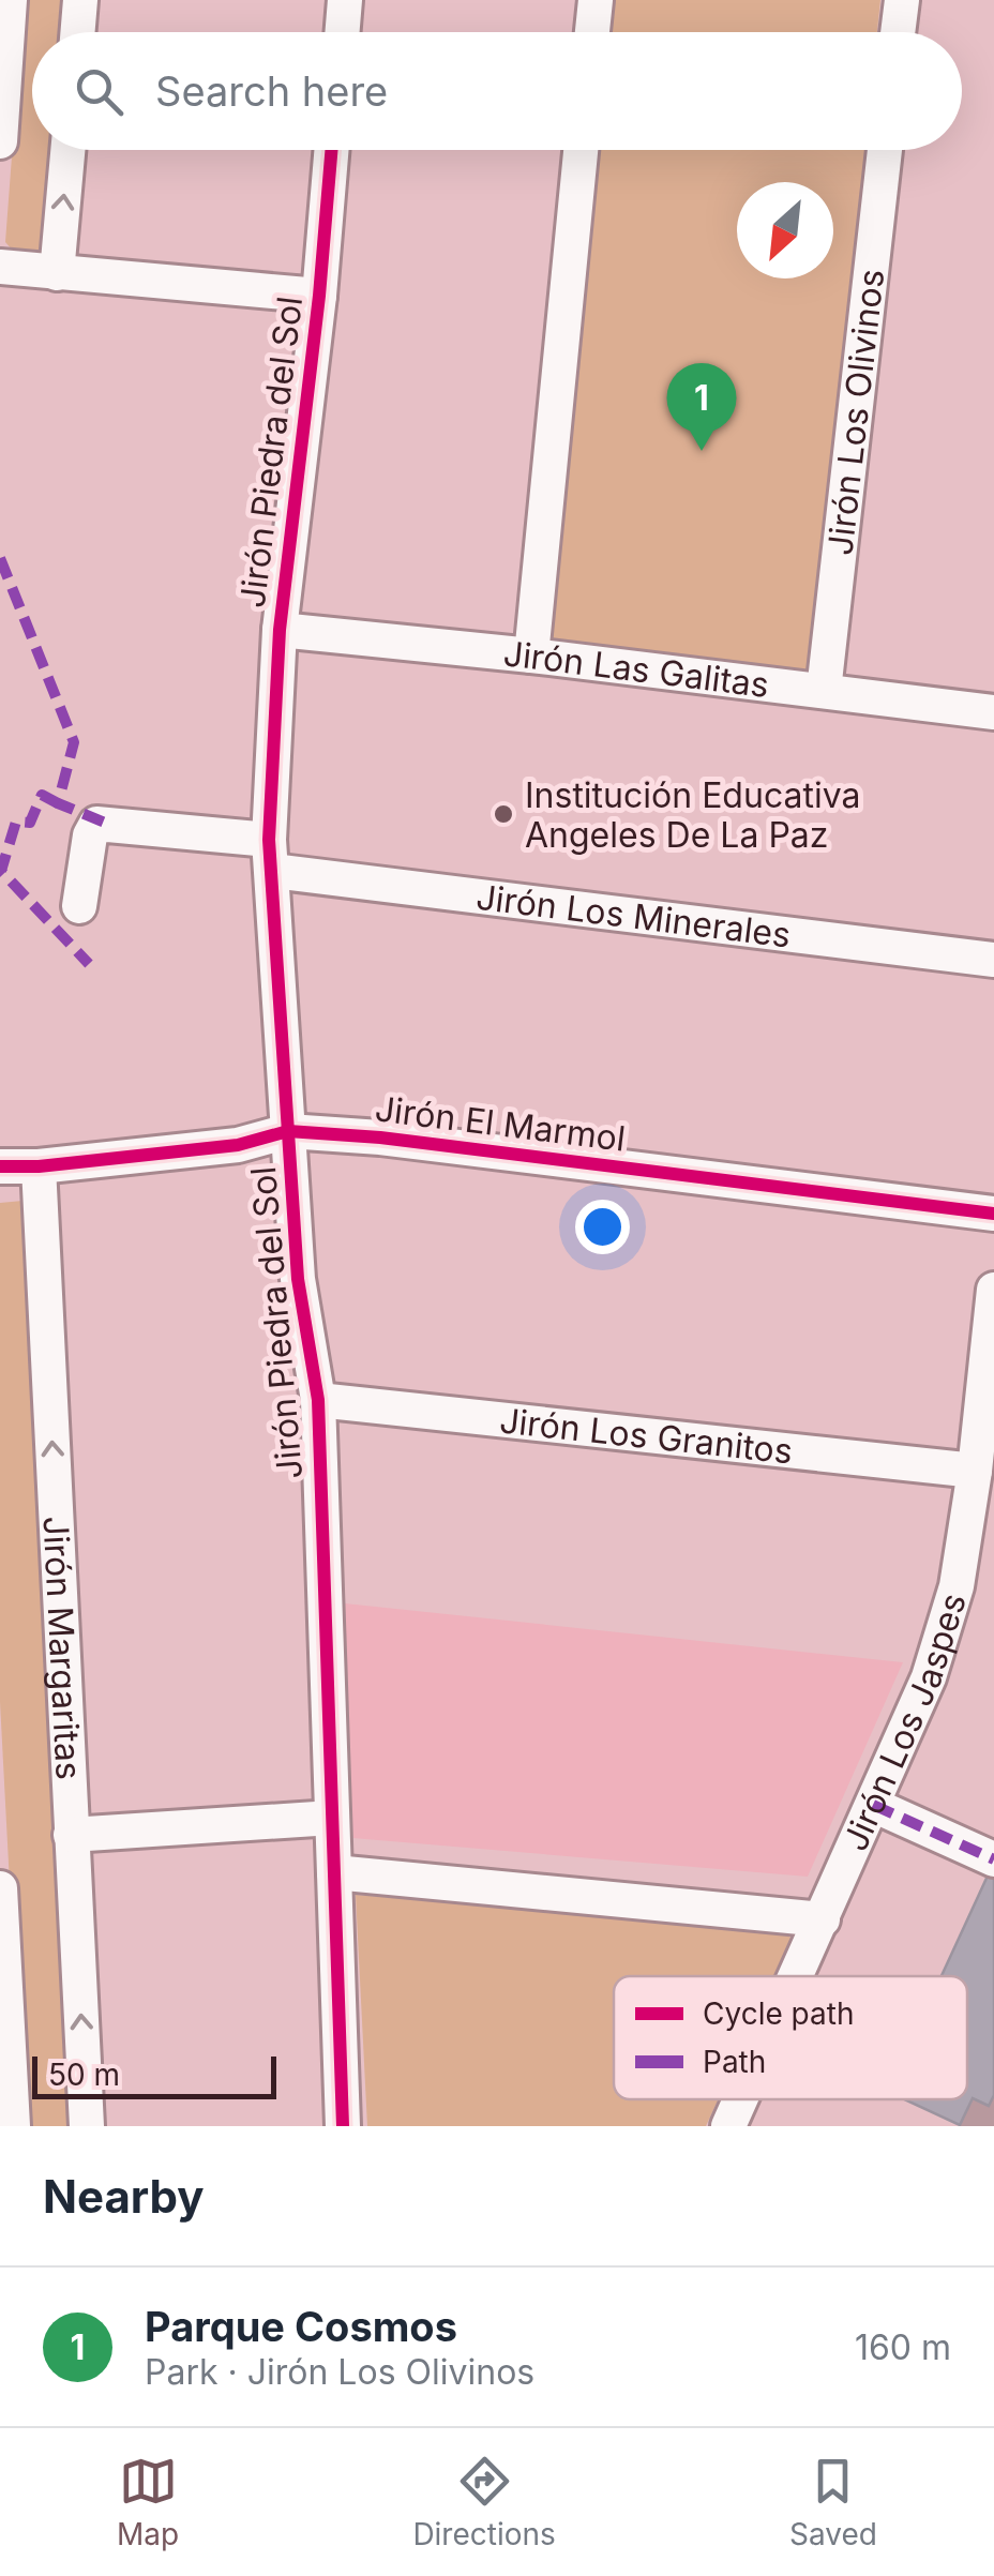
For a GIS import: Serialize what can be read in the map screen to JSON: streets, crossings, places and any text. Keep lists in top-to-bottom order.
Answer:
{
  "streets": {
    "street": [
      "Jirón Los Olivinos",
      "Jirón Piedra del Sol",
      "Jirón Las Galitas",
      "Jirón Los Minerales",
      "Jirón El Marmol",
      "Jirón Los Granitos",
      "Jirón Margaritas",
      "Jirón Los Jaspes"
    ]
  },
  "crossings": [
    ["Jirón Los Olivinos", "Jirón Las Galitas"],
    ["Jirón Piedra del Sol", "Jirón Las Galitas"],
    ["Jirón Piedra del Sol", "Jirón Los Minerales"],
    ["Jirón Piedra del Sol", "Jirón El Marmol"],
    ["Jirón Piedra del Sol", "Jirón Los Granitos"],
    ["Jirón El Marmol", "Jirón Margaritas"],
    ["Jirón Los Granitos", "Jirón Los Jaspes"]
  ],
  "one_way": ["Jirón Margaritas"],
  "places": ["Institución Educativa Angeles De La Paz"],
  "legend": ["Cycle path", "Path"],
  "scale_bar": "50 m",
  "north": "bottom left",
  "page": {
    "search": "Search here",
    "pins": "1",
    "scale": "50 m",
    "heading": "Nearby",
    "list": [
      {
        "mark": "1",
        "name": "Parque Cosmos",
        "note": "Park · Jirón Los Olivinos",
        "value": "160 m"
      }
    ],
    "nav": ["Map", "Directions", "Saved"]
  }
}
